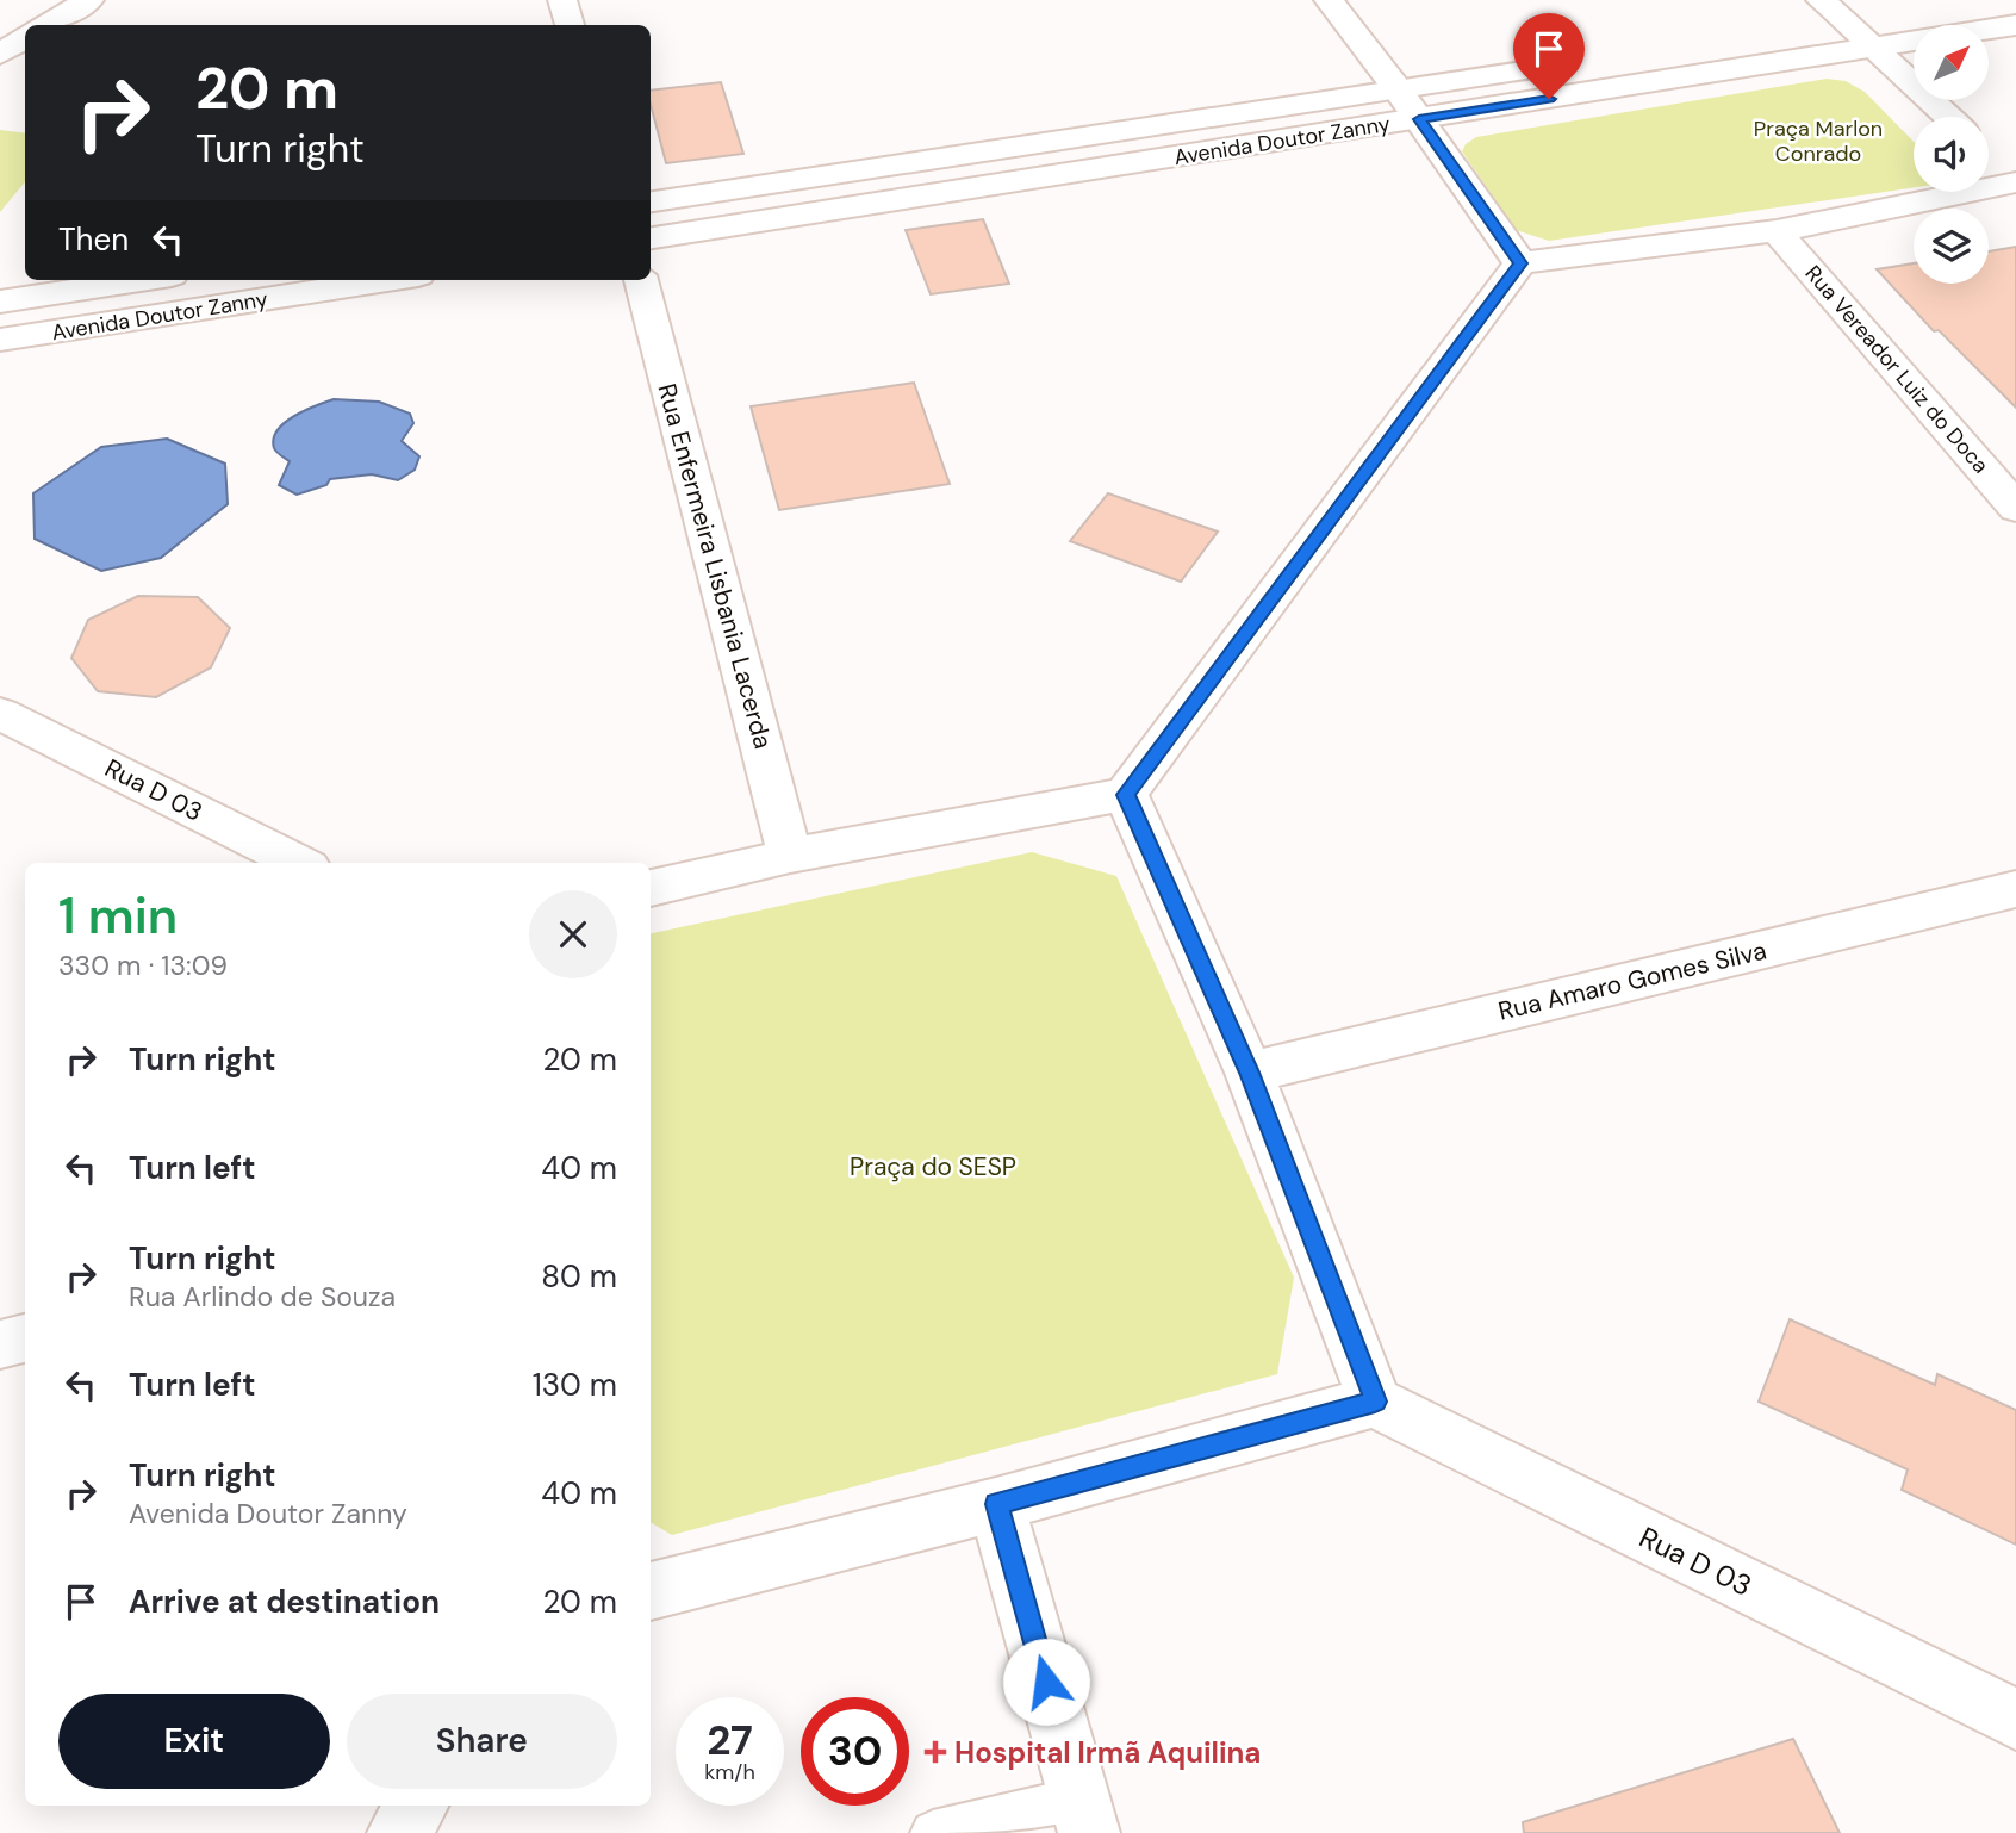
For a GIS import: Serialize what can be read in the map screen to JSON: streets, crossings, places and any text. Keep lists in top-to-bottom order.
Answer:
{
  "streets": {
    "street": [
      "Avenida Doutor Zanny",
      "Rua Vereador Luiz do Doca",
      "Rua Enfermeira Lisbania Lacerda",
      "Rua D 03",
      "Rua Amaro Gomes Silva"
    ]
  },
  "parks": ["Praça Marlon Conrado", "Praça do SESP"],
  "places": {
    "health": ["Hospital Irmã Aquilina"]
  },
  "north": "top right",
  "page": {
    "turn": ["20 m", "Turn right"],
    "then": "Then",
    "heading": ["1 min", "330 m · 13:09"],
    "list": [
      {
        "name": "Turn right",
        "value": "20 m"
      },
      {
        "name": "Turn left",
        "value": "40 m"
      },
      {
        "name": "Turn right",
        "note": "Rua Arlindo de Souza",
        "value": "80 m"
      },
      {
        "name": "Turn left",
        "value": "130 m"
      },
      {
        "name": "Turn right",
        "note": "Avenida Doutor Zanny",
        "value": "40 m"
      },
      {
        "name": "Arrive at destination",
        "value": "20 m"
      }
    ],
    "buttons": ["Exit", "Share"],
    "speed": "27 km/h",
    "limit": "30"
  }
}
